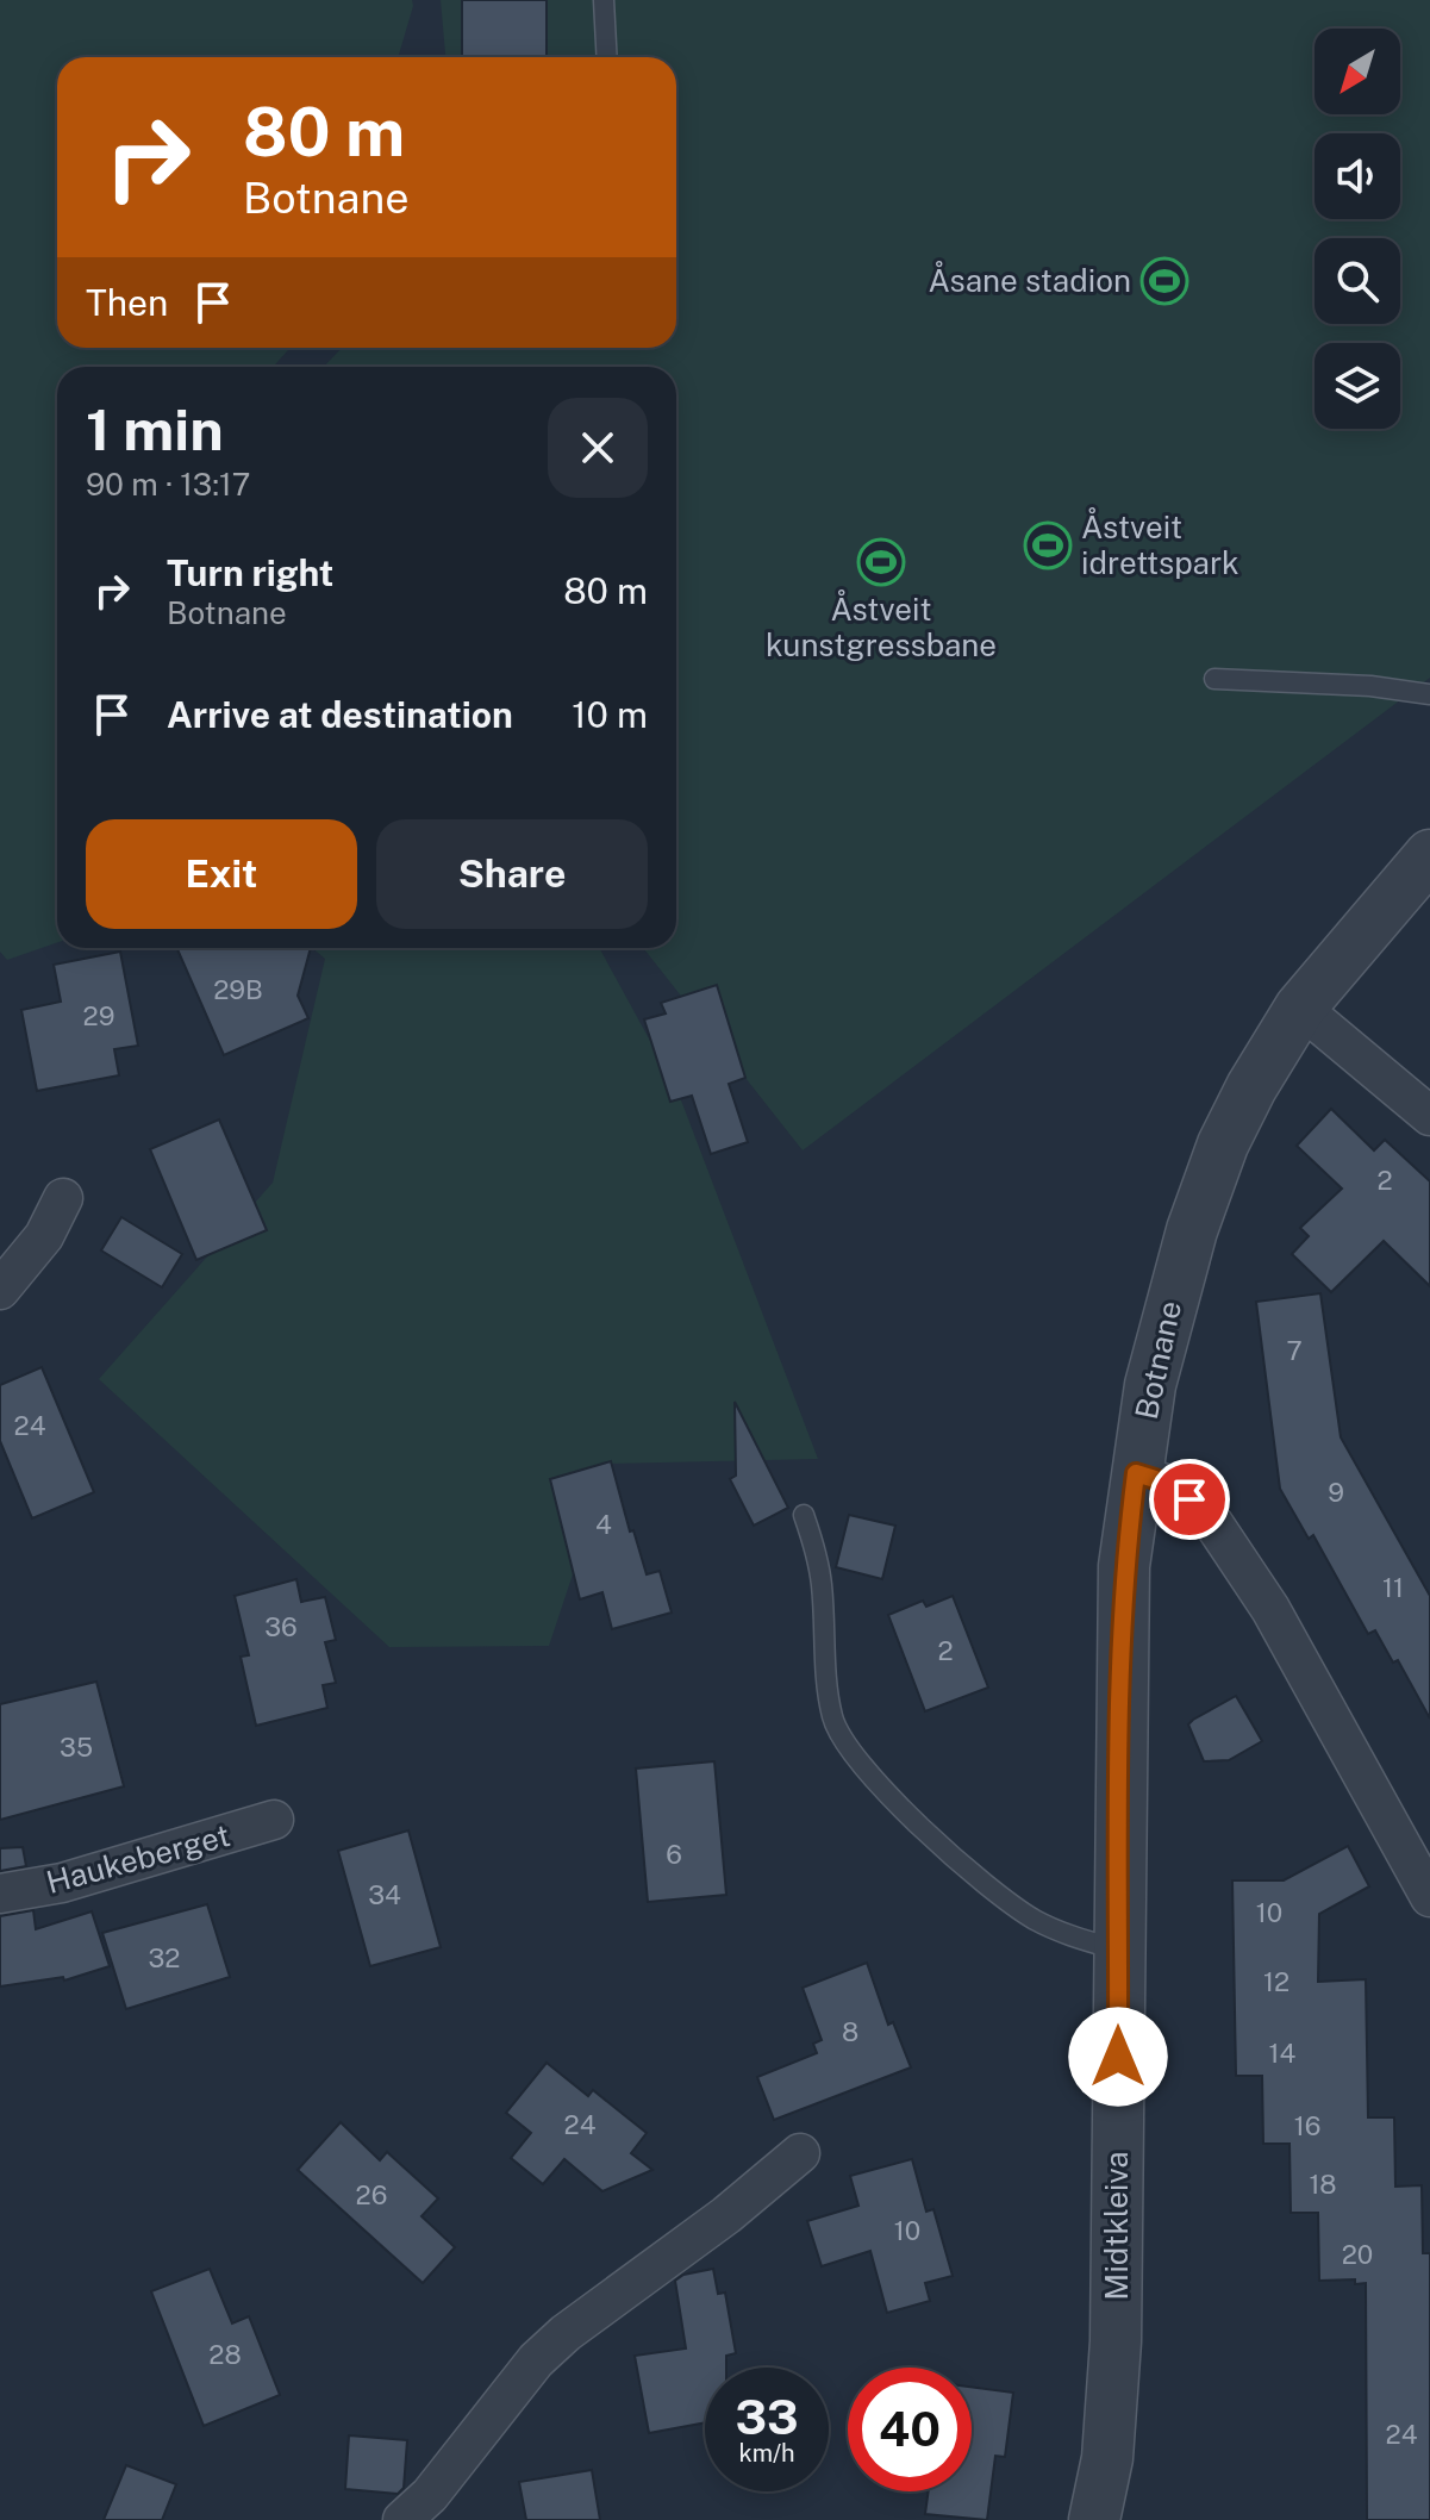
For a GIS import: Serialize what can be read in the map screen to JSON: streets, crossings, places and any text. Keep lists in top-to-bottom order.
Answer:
{
  "streets": {
    "street": ["Botnane", "Haukeberget", "Midtkleiva"]
  },
  "crossings": [
    ["Botnane", "Midtkleiva"]
  ],
  "places": {
    "sports": ["Åsane stadion", "Åstveit idrettspark", "Åstveit kunstgressbane"]
  },
  "house_numbers": [
    "29B",
    "29",
    "2",
    "7",
    "24",
    "9",
    "4",
    "11",
    "36",
    "2",
    "35",
    "6",
    "34",
    "10",
    "32",
    "12",
    "8",
    "14",
    "24",
    "16",
    "18",
    "26",
    "10",
    "20",
    "28",
    "24"
  ],
  "north": "bottom left",
  "page": {
    "turn": ["80 m", "Botnane"],
    "then": "Then",
    "heading": ["1 min", "90 m · 13:17"],
    "list": [
      {
        "name": "Turn right",
        "note": "Botnane",
        "value": "80 m"
      },
      {
        "name": "Arrive at destination",
        "value": "10 m"
      }
    ],
    "buttons": ["Exit", "Share"],
    "speed": "33 km/h",
    "limit": "40"
  }
}
